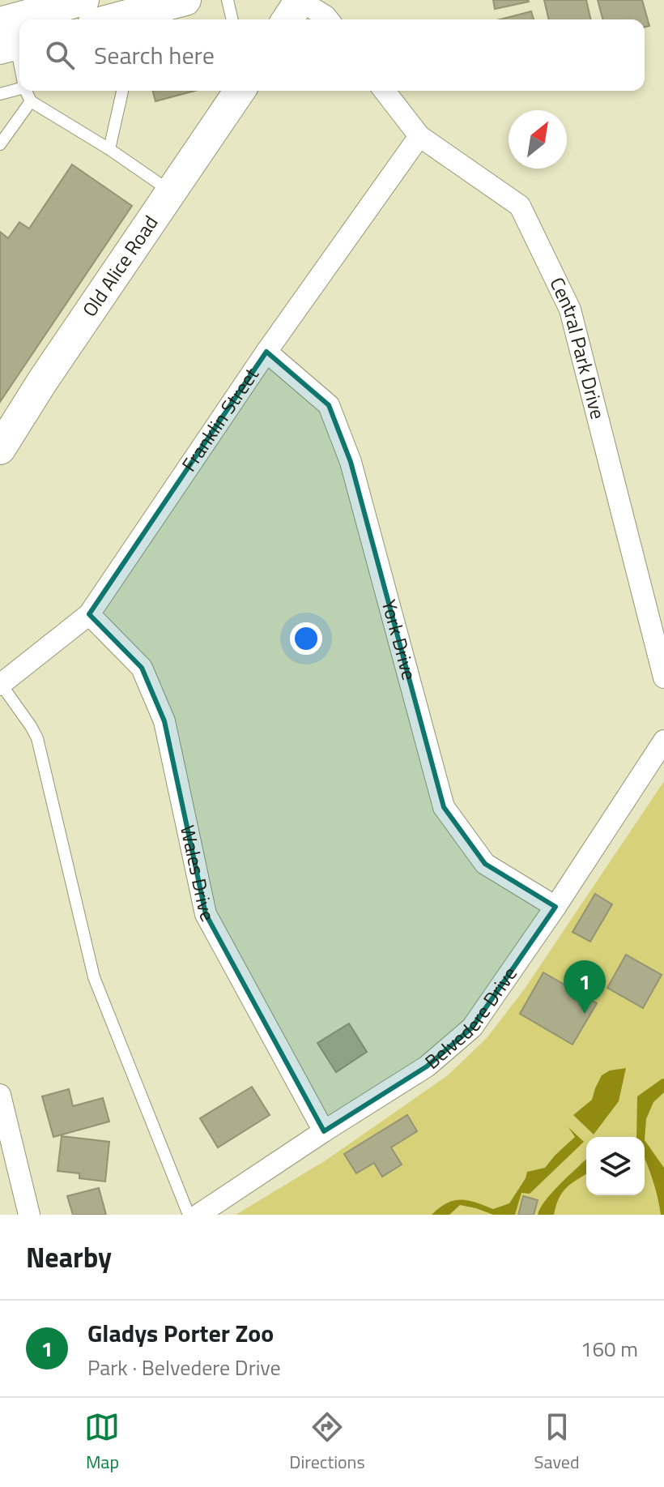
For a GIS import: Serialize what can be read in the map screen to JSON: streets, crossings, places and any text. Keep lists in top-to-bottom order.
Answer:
{
  "streets": {
    "main road": ["Old Alice Road"],
    "street": [
      "Central Park Drive",
      "Franklin Street",
      "York Drive",
      "Wales Drive",
      "Belvedere Drive"
    ]
  },
  "crossings": [
    ["Central Park Drive", "Franklin Street"],
    ["Franklin Street", "York Drive"],
    ["Franklin Street", "Wales Drive"],
    ["York Drive", "Belvedere Drive"],
    ["Wales Drive", "Belvedere Drive"]
  ],
  "north": "top right",
  "page": {
    "search": "Search here",
    "pins": "1",
    "heading": "Nearby",
    "list": [
      {
        "mark": "1",
        "name": "Gladys Porter Zoo",
        "note": "Park · Belvedere Drive",
        "value": "160 m"
      }
    ],
    "nav": ["Map", "Directions", "Saved"]
  }
}
